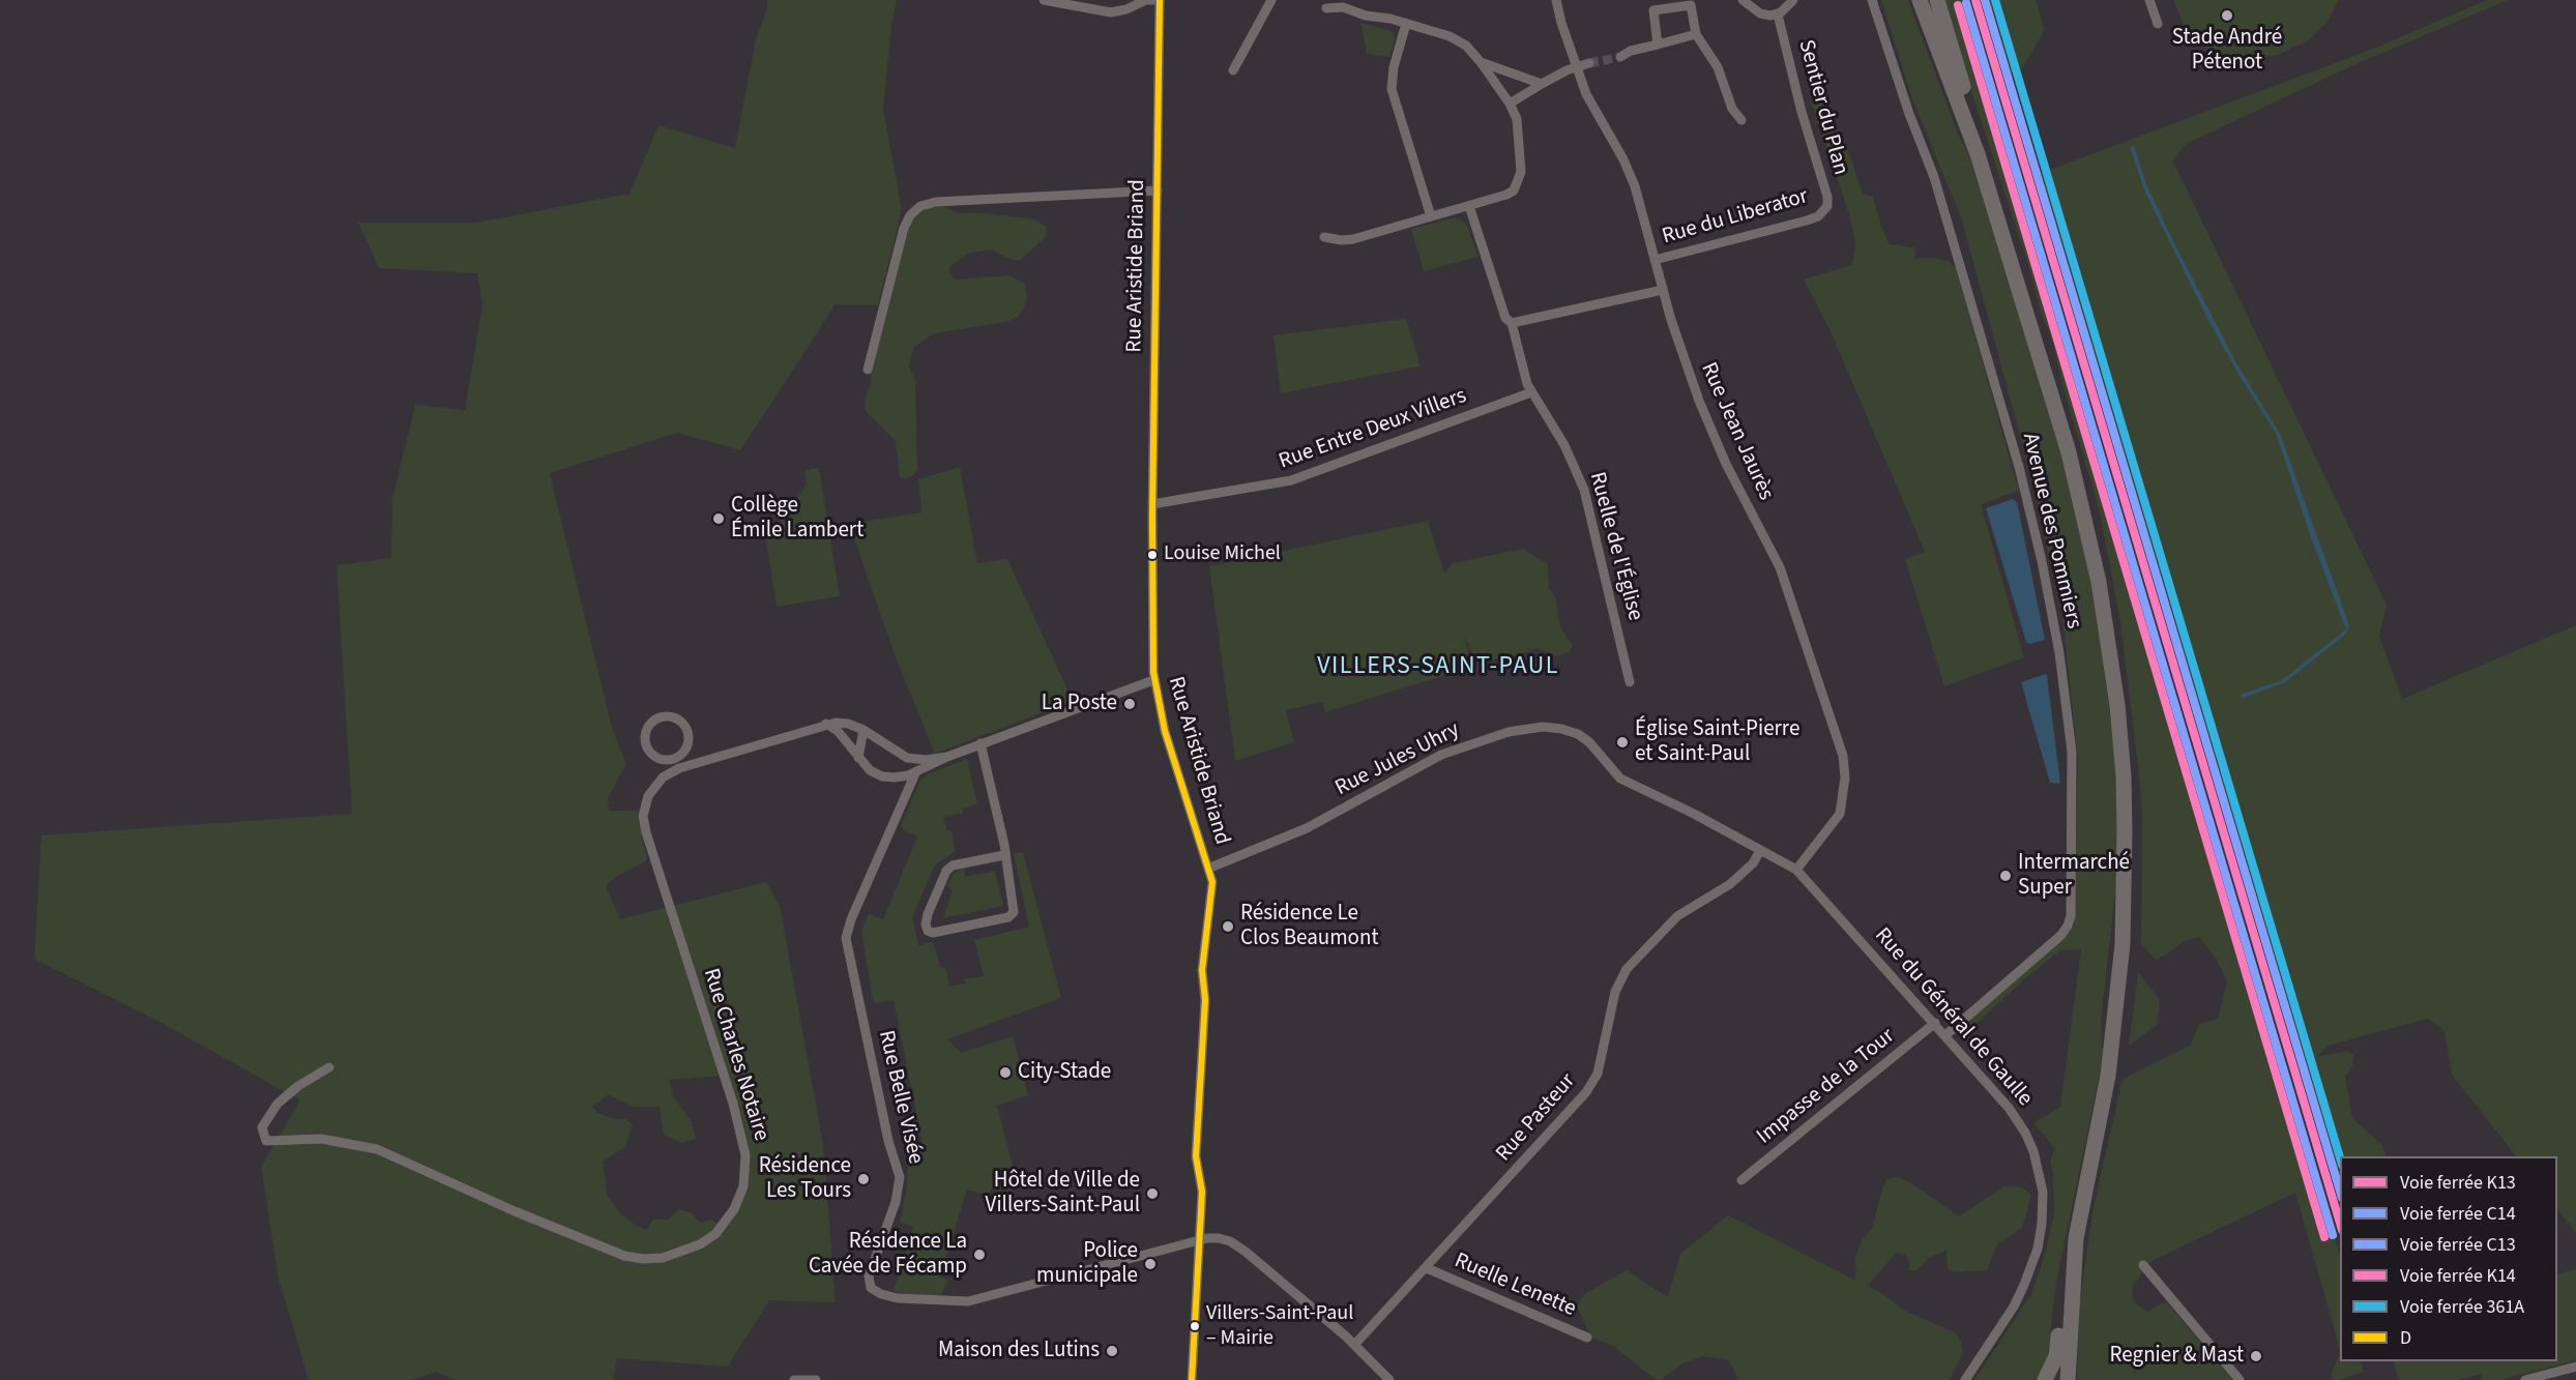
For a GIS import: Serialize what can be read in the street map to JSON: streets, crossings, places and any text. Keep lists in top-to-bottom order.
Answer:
{
  "streets": {
    "street": [
      "Sentier du Plan",
      "Rue du Liberator",
      "Rue Aristide Briand",
      "Rue Entre Deux Villers",
      "Rue Jean Jaurès",
      "Avenue des Pommiers",
      "Ruelle de l'Église",
      "Rue Jules Uhry",
      "Rue du Général de Gaulle",
      "Rue Charles Notaire",
      "Impasse de la Tour",
      "Rue Belle Visée",
      "Rue Pasteur",
      "Ruelle Lenette"
    ]
  },
  "crossings": [
    ["Sentier du Plan", "Rue du Liberator"],
    ["Rue du Liberator", "Rue Jean Jaurès"],
    ["Rue Aristide Briand", "Rue Entre Deux Villers"],
    ["Rue Aristide Briand", "Rue Jules Uhry"],
    ["Rue Aristide Briand", "Rue Charles Notaire"],
    ["Rue Aristide Briand", "Rue Belle Visée"],
    ["Rue Entre Deux Villers", "Ruelle de l'Église"],
    ["Rue Jean Jaurès", "Rue du Général de Gaulle"],
    ["Avenue des Pommiers", "Rue du Général de Gaulle"],
    ["Rue Jules Uhry", "Rue du Général de Gaulle"],
    ["Rue Jules Uhry", "Rue Pasteur"],
    ["Rue du Général de Gaulle", "Impasse de la Tour"],
    ["Rue du Général de Gaulle", "Rue Pasteur"],
    ["Rue Charles Notaire", "Rue Belle Visée"],
    ["Rue Pasteur", "Ruelle Lenette"]
  ],
  "districts": ["VILLERS-SAINT-PAUL"],
  "places": [
    "Stade André Pétenot",
    "Collège Émile Lambert",
    "Louise Michel",
    "La Poste",
    "Église Saint-Pierre et Saint-Paul",
    "Intermarché Super",
    "Résidence Le Clos Beaumont",
    "City-Stade",
    "Résidence Les Tours",
    "Hôtel de Ville de Villers-Saint-Paul",
    "Résidence La Cavée de Fécamp",
    "Police municipale",
    "Villers-Saint-Paul – Mairie",
    "Maison des Lutins",
    "Regnier & Mast"
  ],
  "lines": [
    "rail line K13",
    "rail line C13",
    "rail line 361A",
    "transit line D",
    "rail line C14",
    "rail line K14"
  ],
  "legend": [
    "Voie ferrée K13",
    "Voie ferrée C14",
    "Voie ferrée C13",
    "Voie ferrée K14",
    "Voie ferrée 361A",
    "D"
  ]
}
